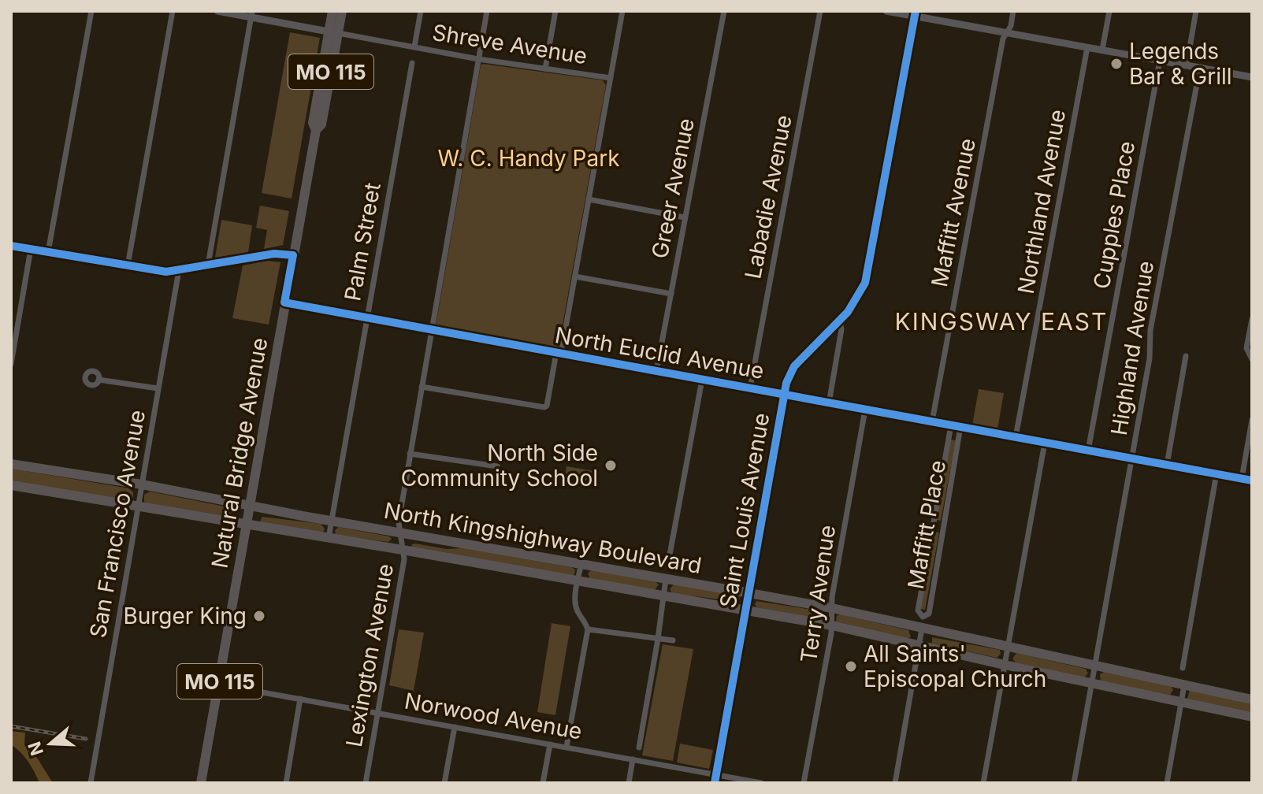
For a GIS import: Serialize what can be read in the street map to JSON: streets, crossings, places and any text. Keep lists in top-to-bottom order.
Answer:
{
  "streets": {
    "main road": ["MO 115", "Natural Bridge Avenue", "North Kingshighway Boulevard"],
    "street": [
      "Shreve Avenue",
      "Greer Avenue",
      "Labadie Avenue",
      "Northland Avenue",
      "Maffitt Avenue",
      "Cupples Place",
      "Palm Street",
      "Highland Avenue",
      "North Euclid Avenue",
      "Saint Louis Avenue",
      "San Francisco Avenue",
      "Maffitt Place",
      "Terry Avenue",
      "Lexington Avenue",
      "Norwood Avenue"
    ]
  },
  "crossings": [
    ["Shreve Avenue", "Natural Bridge Avenue"],
    ["Shreve Avenue", "Lexington Avenue"],
    ["Greer Avenue", "North Euclid Avenue"],
    ["Labadie Avenue", "North Euclid Avenue"],
    ["Northland Avenue", "North Euclid Avenue"],
    ["Maffitt Avenue", "North Euclid Avenue"],
    ["Cupples Place", "North Euclid Avenue"],
    ["Palm Street", "North Euclid Avenue"],
    ["Palm Street", "North Kingshighway Boulevard"],
    ["Highland Avenue", "North Euclid Avenue"],
    ["Highland Avenue", "North Kingshighway Boulevard"],
    ["North Euclid Avenue", "Natural Bridge Avenue"],
    ["North Euclid Avenue", "Saint Louis Avenue"],
    ["North Euclid Avenue", "Maffitt Place"],
    ["North Euclid Avenue", "Terry Avenue"],
    ["North Euclid Avenue", "Lexington Avenue"],
    ["Natural Bridge Avenue", "North Kingshighway Boulevard"],
    ["Natural Bridge Avenue", "Norwood Avenue"],
    ["Saint Louis Avenue", "North Kingshighway Boulevard"],
    ["Saint Louis Avenue", "Norwood Avenue"],
    ["San Francisco Avenue", "North Kingshighway Boulevard"],
    ["North Kingshighway Boulevard", "Terry Avenue"],
    ["North Kingshighway Boulevard", "Lexington Avenue"],
    ["Lexington Avenue", "Norwood Avenue"]
  ],
  "districts": ["KINGSWAY EAST"],
  "parks": ["W. C. Handy Park"],
  "places": [
    "Legends Bar & Grill",
    "North Side Community School",
    "Burger King",
    "All Saints' Episcopal Church"
  ],
  "north": "left"
}
